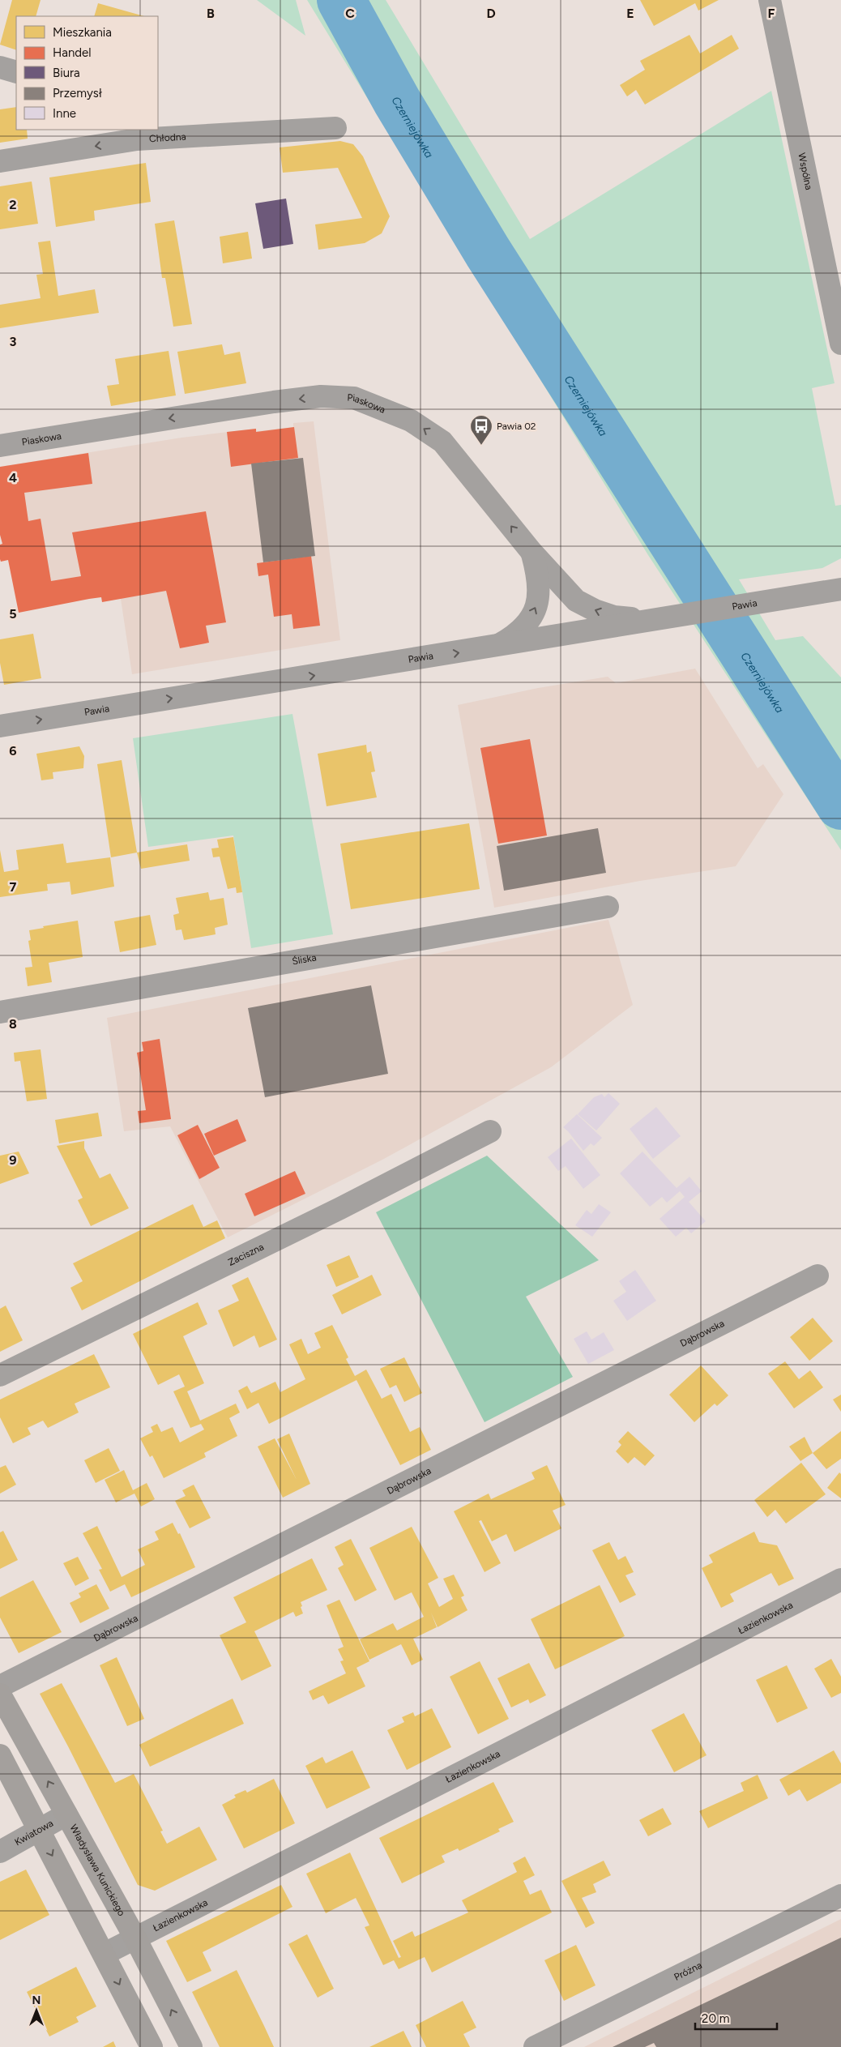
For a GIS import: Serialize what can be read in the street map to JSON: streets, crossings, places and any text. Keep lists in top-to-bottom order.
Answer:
{
  "streets": {
    "main road": ["Władysława Kunickiego"],
    "street": [
      "Chłodna",
      "Wspólna",
      "Piaskowa",
      "Pawia",
      "Śliska",
      "Zaciszna",
      "Dąbrowska",
      "Łazienkowska",
      "Kwiatowa",
      "Próżna"
    ]
  },
  "crossings": [
    ["Piaskowa", "Pawia"],
    ["Łazienkowska", "Władysława Kunickiego"],
    ["Kwiatowa", "Władysława Kunickiego"]
  ],
  "one_way": ["Chłodna", "Piaskowa", "Pawia"],
  "water": ["Czerniejówka"],
  "places": {
    "bus stop": ["Pawia 02"]
  },
  "legend": [
    "Mieszkania",
    "Handel",
    "Biura",
    "Przemysł",
    "Inne"
  ],
  "scale_bar": "20 m",
  "north": "top",
  "grid": {
    "columns": [
      "B",
      "C",
      "D",
      "E",
      "F"
    ],
    "rows": [
      "2",
      "3",
      "4",
      "5",
      "6",
      "7",
      "8",
      "9"
    ]
  }
}
